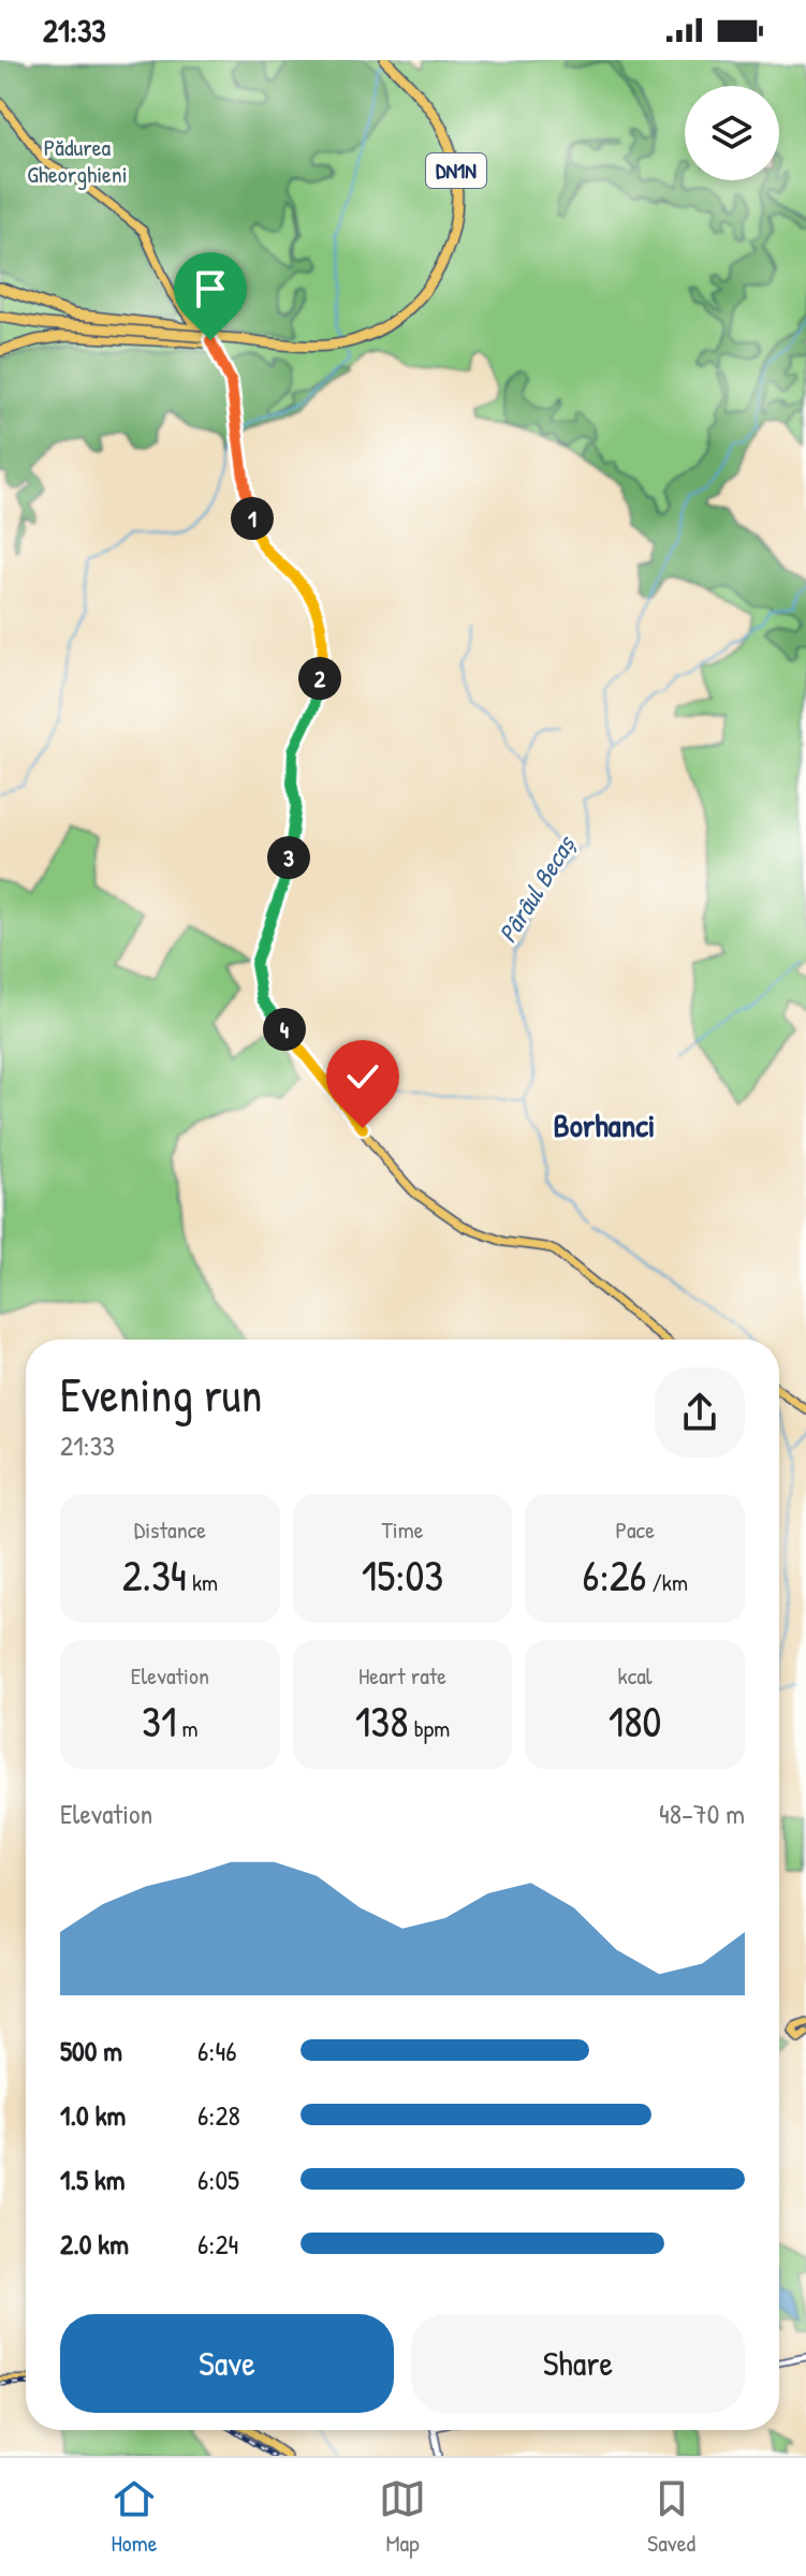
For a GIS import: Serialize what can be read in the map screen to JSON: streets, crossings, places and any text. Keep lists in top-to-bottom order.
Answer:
{
  "streets": {
    "highway": ["DN1N"]
  },
  "districts": ["Borhanci"],
  "water": ["Pârâul Becaș"],
  "parks": ["Pădurea Gheorghieni"],
  "page": {
    "status": "21:33",
    "pins": [
      "1",
      "2",
      "3",
      "4"
    ],
    "heading": ["Evening run", "21:33"],
    "stats": [
      ["Distance", "2.34 km"],
      ["Time", "15:03"],
      ["Pace", "6:26 /km"],
      ["Elevation", "31 m"],
      ["Heart rate", "138 bpm"],
      ["kcal", "180"]
    ],
    "chart": ["Elevation", "48–70 m"],
    "list": [
      {
        "name": "500 m",
        "note": "6:46"
      },
      {
        "name": "1.0 km",
        "note": "6:28"
      },
      {
        "name": "1.5 km",
        "note": "6:05"
      },
      {
        "name": "2.0 km",
        "note": "6:24"
      }
    ],
    "buttons": ["Save", "Share"],
    "tabs": ["Home", "Map", "Saved"]
  }
}
